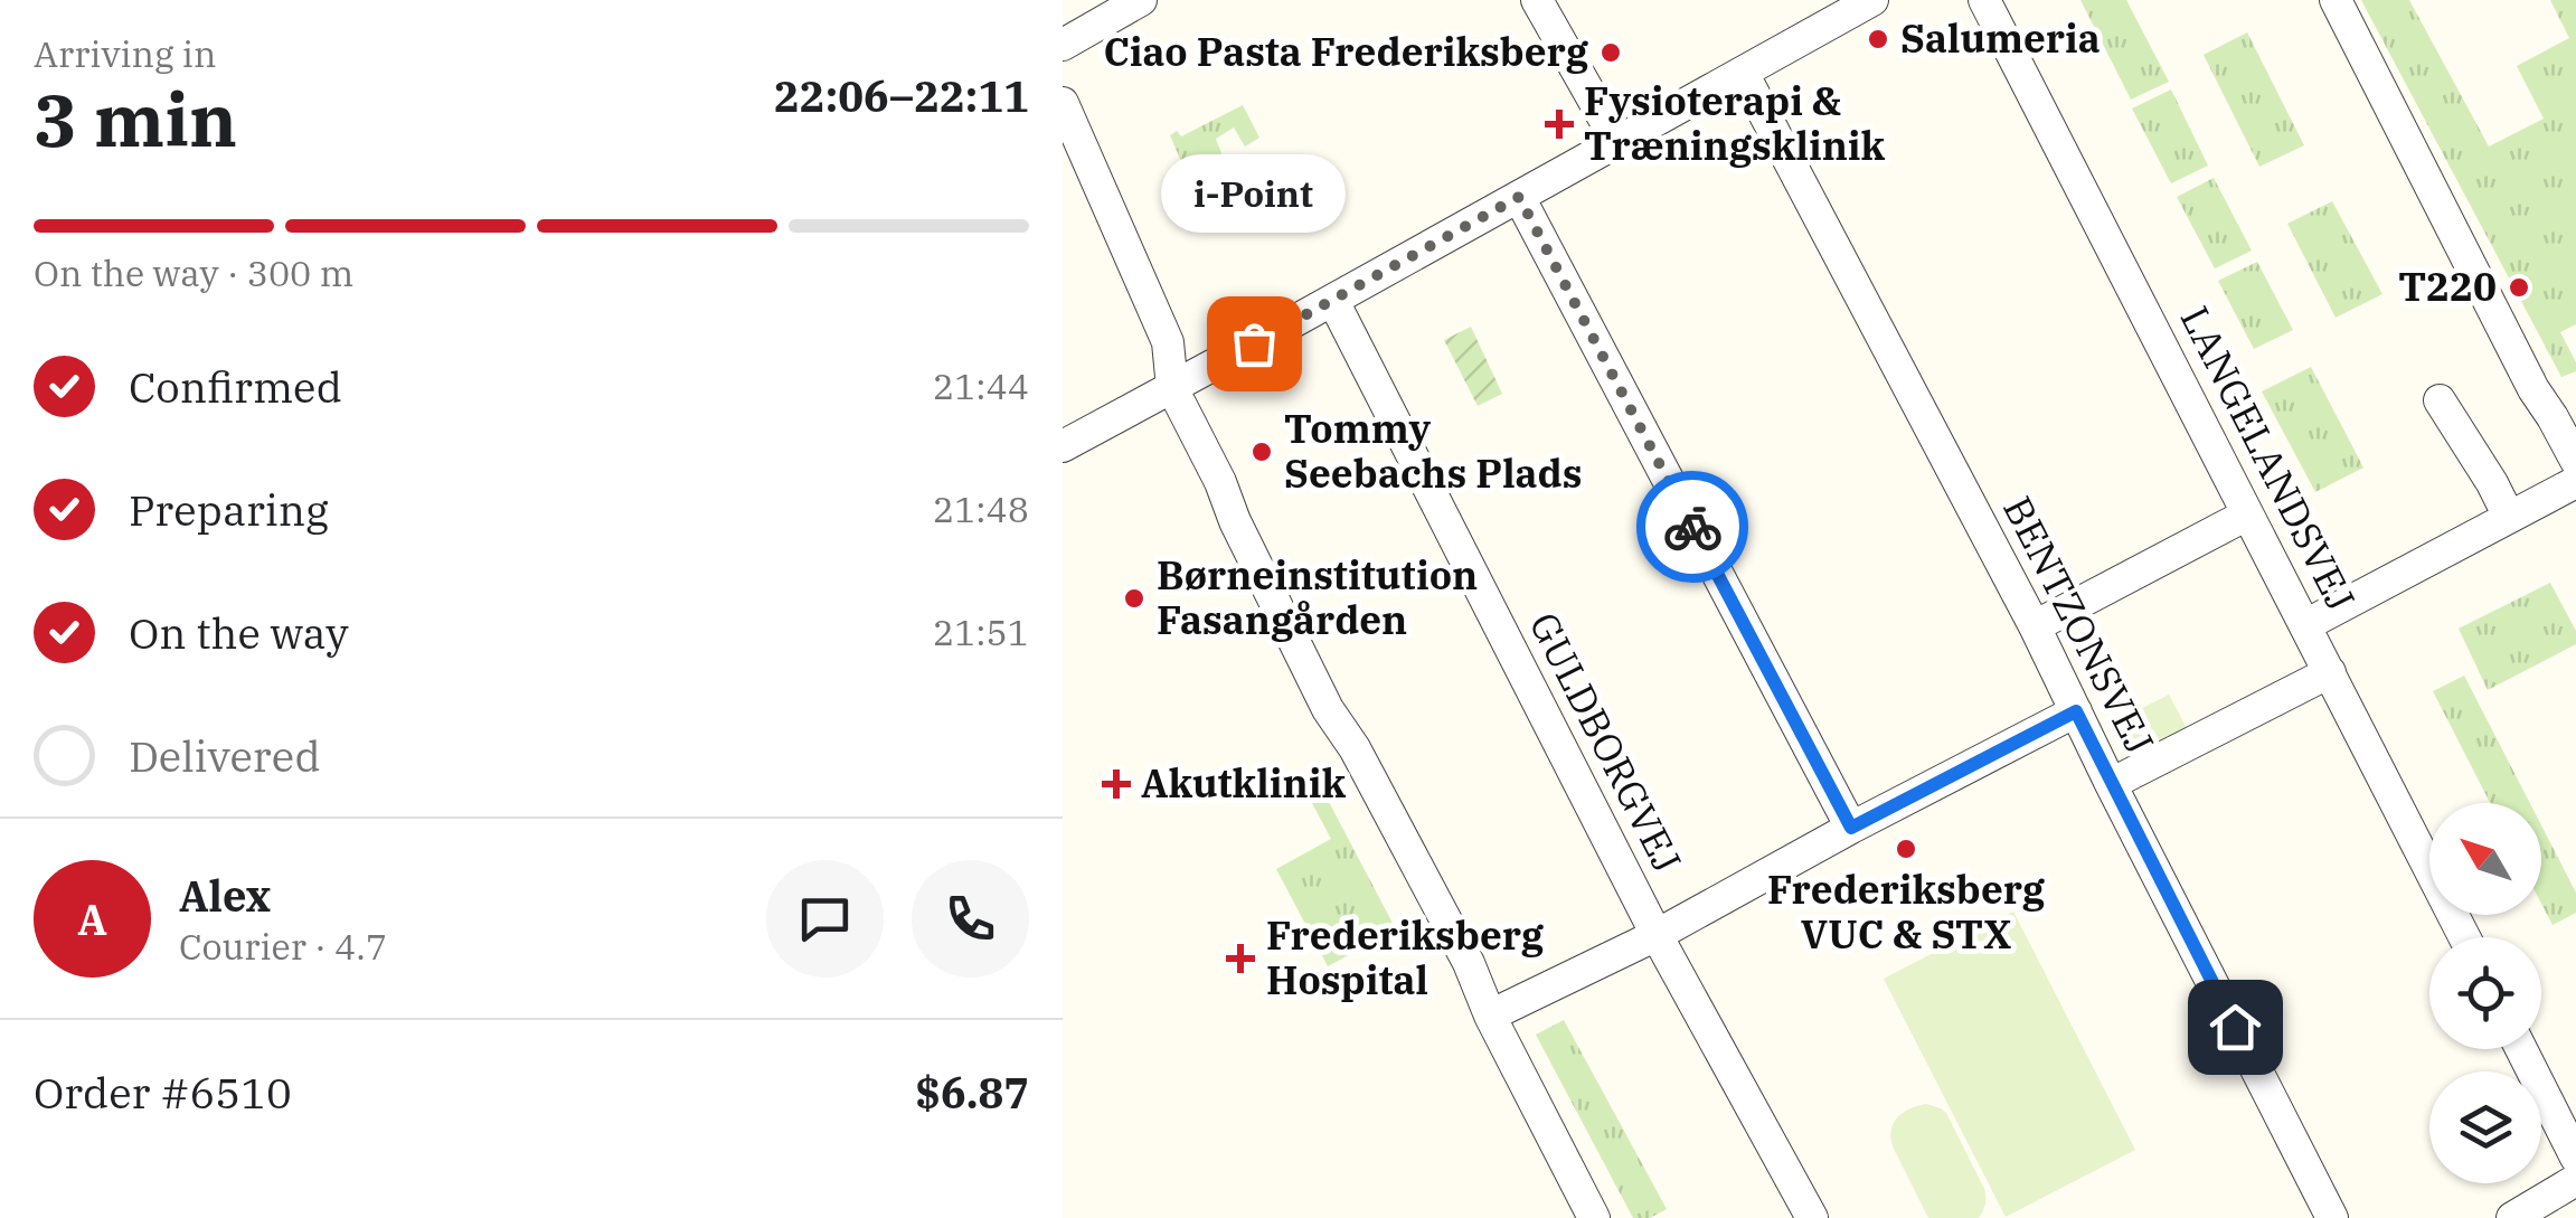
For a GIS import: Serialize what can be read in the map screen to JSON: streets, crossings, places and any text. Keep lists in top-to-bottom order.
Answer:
{
  "streets": {
    "street": ["LANGELANDSVEJ", "BENTZONSVEJ", "GULDBORGVEJ"]
  },
  "places": {
    "other": [
      "Salumeria",
      "Ciao Pasta Frederiksberg",
      "T220",
      "i-Point",
      "Tommy Seebachs Plads",
      "Børneinstitution Fasangården",
      "Frederiksberg VUC & STX"
    ],
    "health": ["Fysioterapi & Træningsklinik", "Akutklinik", "Frederiksberg Hospital"]
  },
  "north": "top left",
  "page": {
    "heading": ["3 min", "Arriving in", "22:06–22:11"],
    "panel": [
      "Alex",
      "Courier · 4.7",
      "Order #6510",
      "$6.87"
    ],
    "bubble": "i-Point",
    "bar": "On the way · 300 m",
    "list": [
      ["Confirmed", "21:44"],
      ["Preparing", "21:48"],
      ["On the way", "21:51"],
      "Delivered"
    ],
    "round": "A"
  }
}
